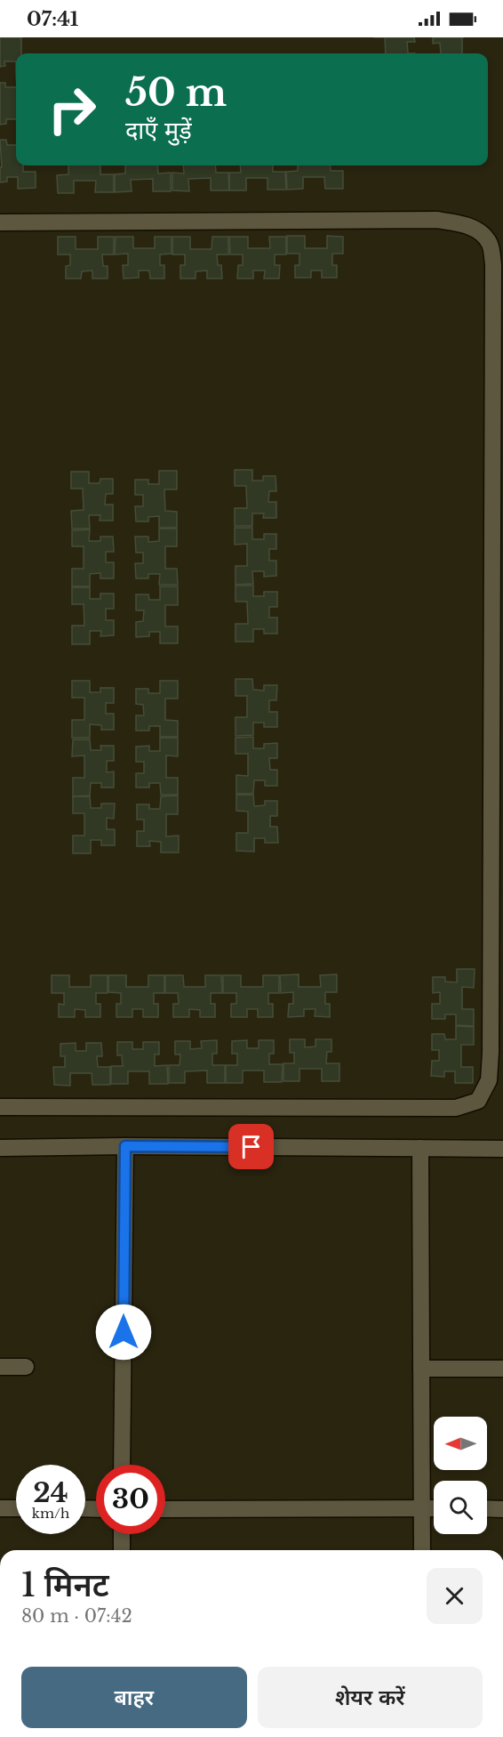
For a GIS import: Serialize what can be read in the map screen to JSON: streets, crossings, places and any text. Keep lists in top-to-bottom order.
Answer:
{
  "north": "left",
  "page": {
    "status": "07:41",
    "turn": ["50 m", "दाएँ मुड़ें"],
    "speed": "24 km/h",
    "limit": "30",
    "heading": ["1 मिनट", "80 m · 07:42"],
    "buttons": ["बाहर", "शेयर करें"]
  }
}
